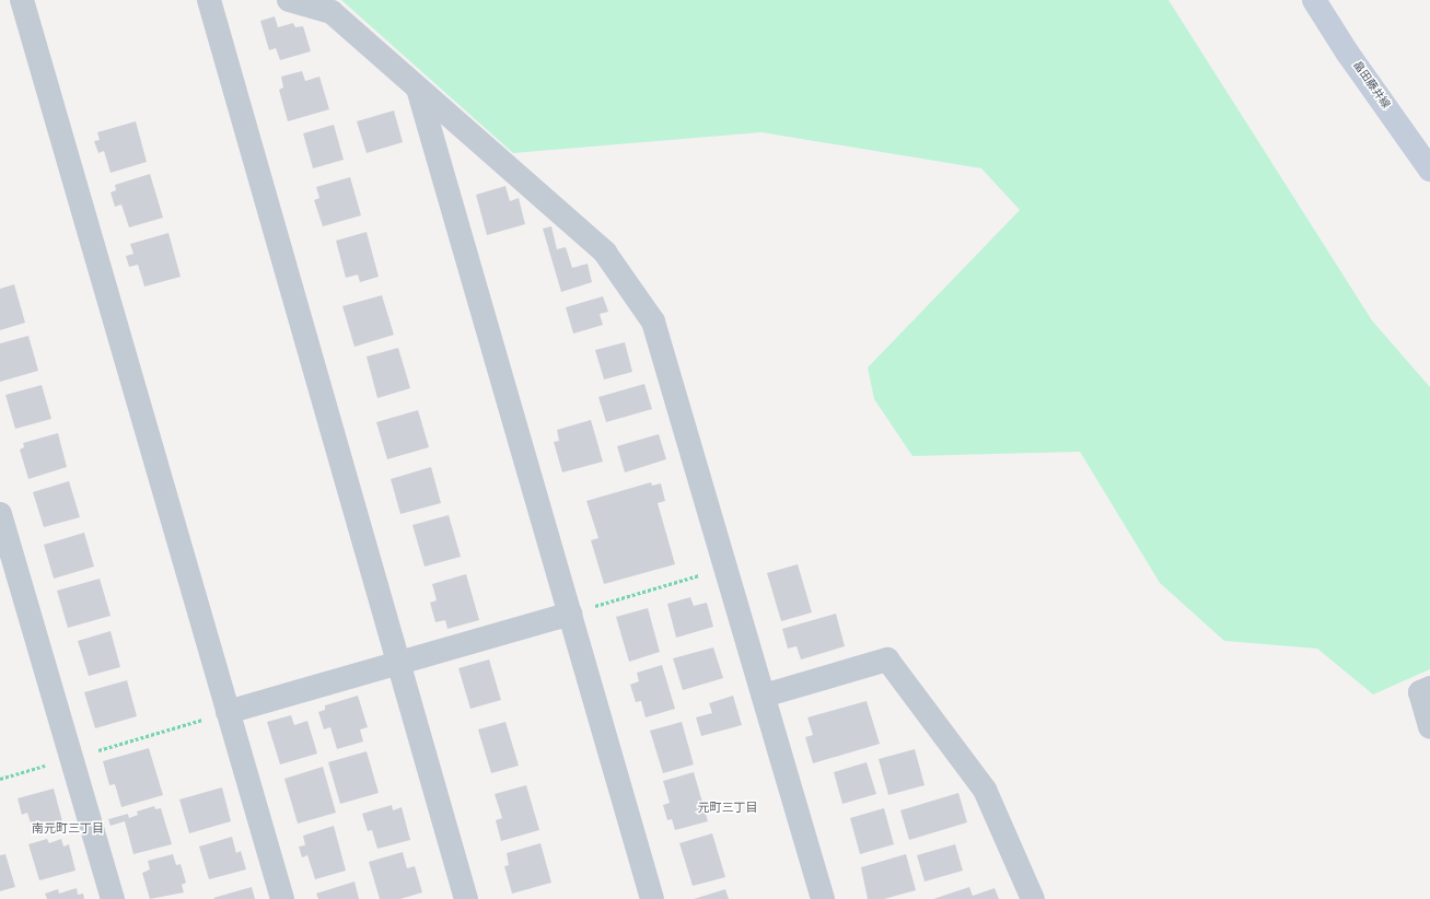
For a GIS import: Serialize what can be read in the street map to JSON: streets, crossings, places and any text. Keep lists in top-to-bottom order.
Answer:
{
  "streets": {
    "main road": ["畠田藤井線"]
  },
  "districts": ["元町三丁目", "南元町三丁目"]
}
